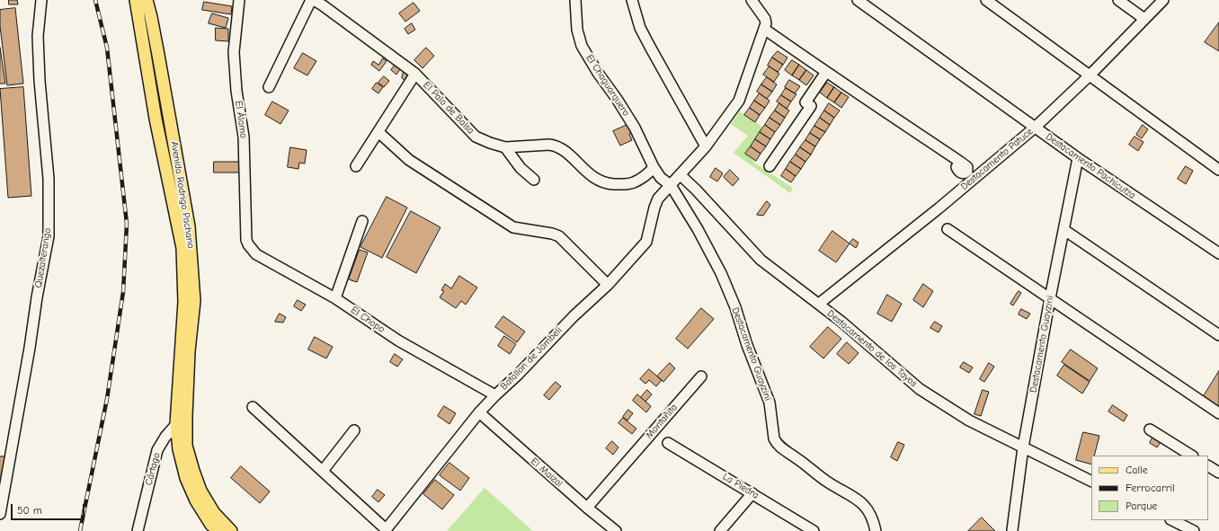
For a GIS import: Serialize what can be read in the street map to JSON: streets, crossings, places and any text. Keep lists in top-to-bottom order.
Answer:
{
  "streets": {
    "main road": ["Avenida Rodrigo Pachano"],
    "street": [
      "El Chaguarquero",
      "El Palo de Balsa",
      "El Álamo",
      "Destacamento Patuce",
      "Destacamento Pachicutza",
      "Quezalterango",
      "El Chopo",
      "Destacamento Guayzini",
      "Destacamento de los Tayos",
      "Batallon de Jambeli",
      "Montañita",
      "Cártago",
      "El Maizal",
      "La Piedra"
    ]
  },
  "crossings": [
    ["El Chaguarquero", "El Palo de Balsa"],
    ["El Chaguarquero", "Destacamento Guayzini"],
    ["El Chaguarquero", "Batallon de Jambeli"],
    ["El Álamo", "El Chopo"],
    ["Destacamento Patuce", "Destacamento Pachicutza"],
    ["Destacamento Patuce", "Destacamento de los Tayos"],
    ["Destacamento Pachicutza", "Destacamento Guayzini"],
    ["Avenida Rodrigo Pachano", "Cártago"],
    ["El Chopo", "Batallon de Jambeli"],
    ["Destacamento Guayzini", "Destacamento de los Tayos"],
    ["Destacamento Guayzini", "Batallon de Jambeli"],
    ["Destacamento de los Tayos", "Batallon de Jambeli"],
    ["Batallon de Jambeli", "El Maizal"],
    ["Montañita", "El Maizal"]
  ],
  "legend": ["Calle", "Ferrocarril", "Parque"],
  "scale_bar": "50 m"
}
